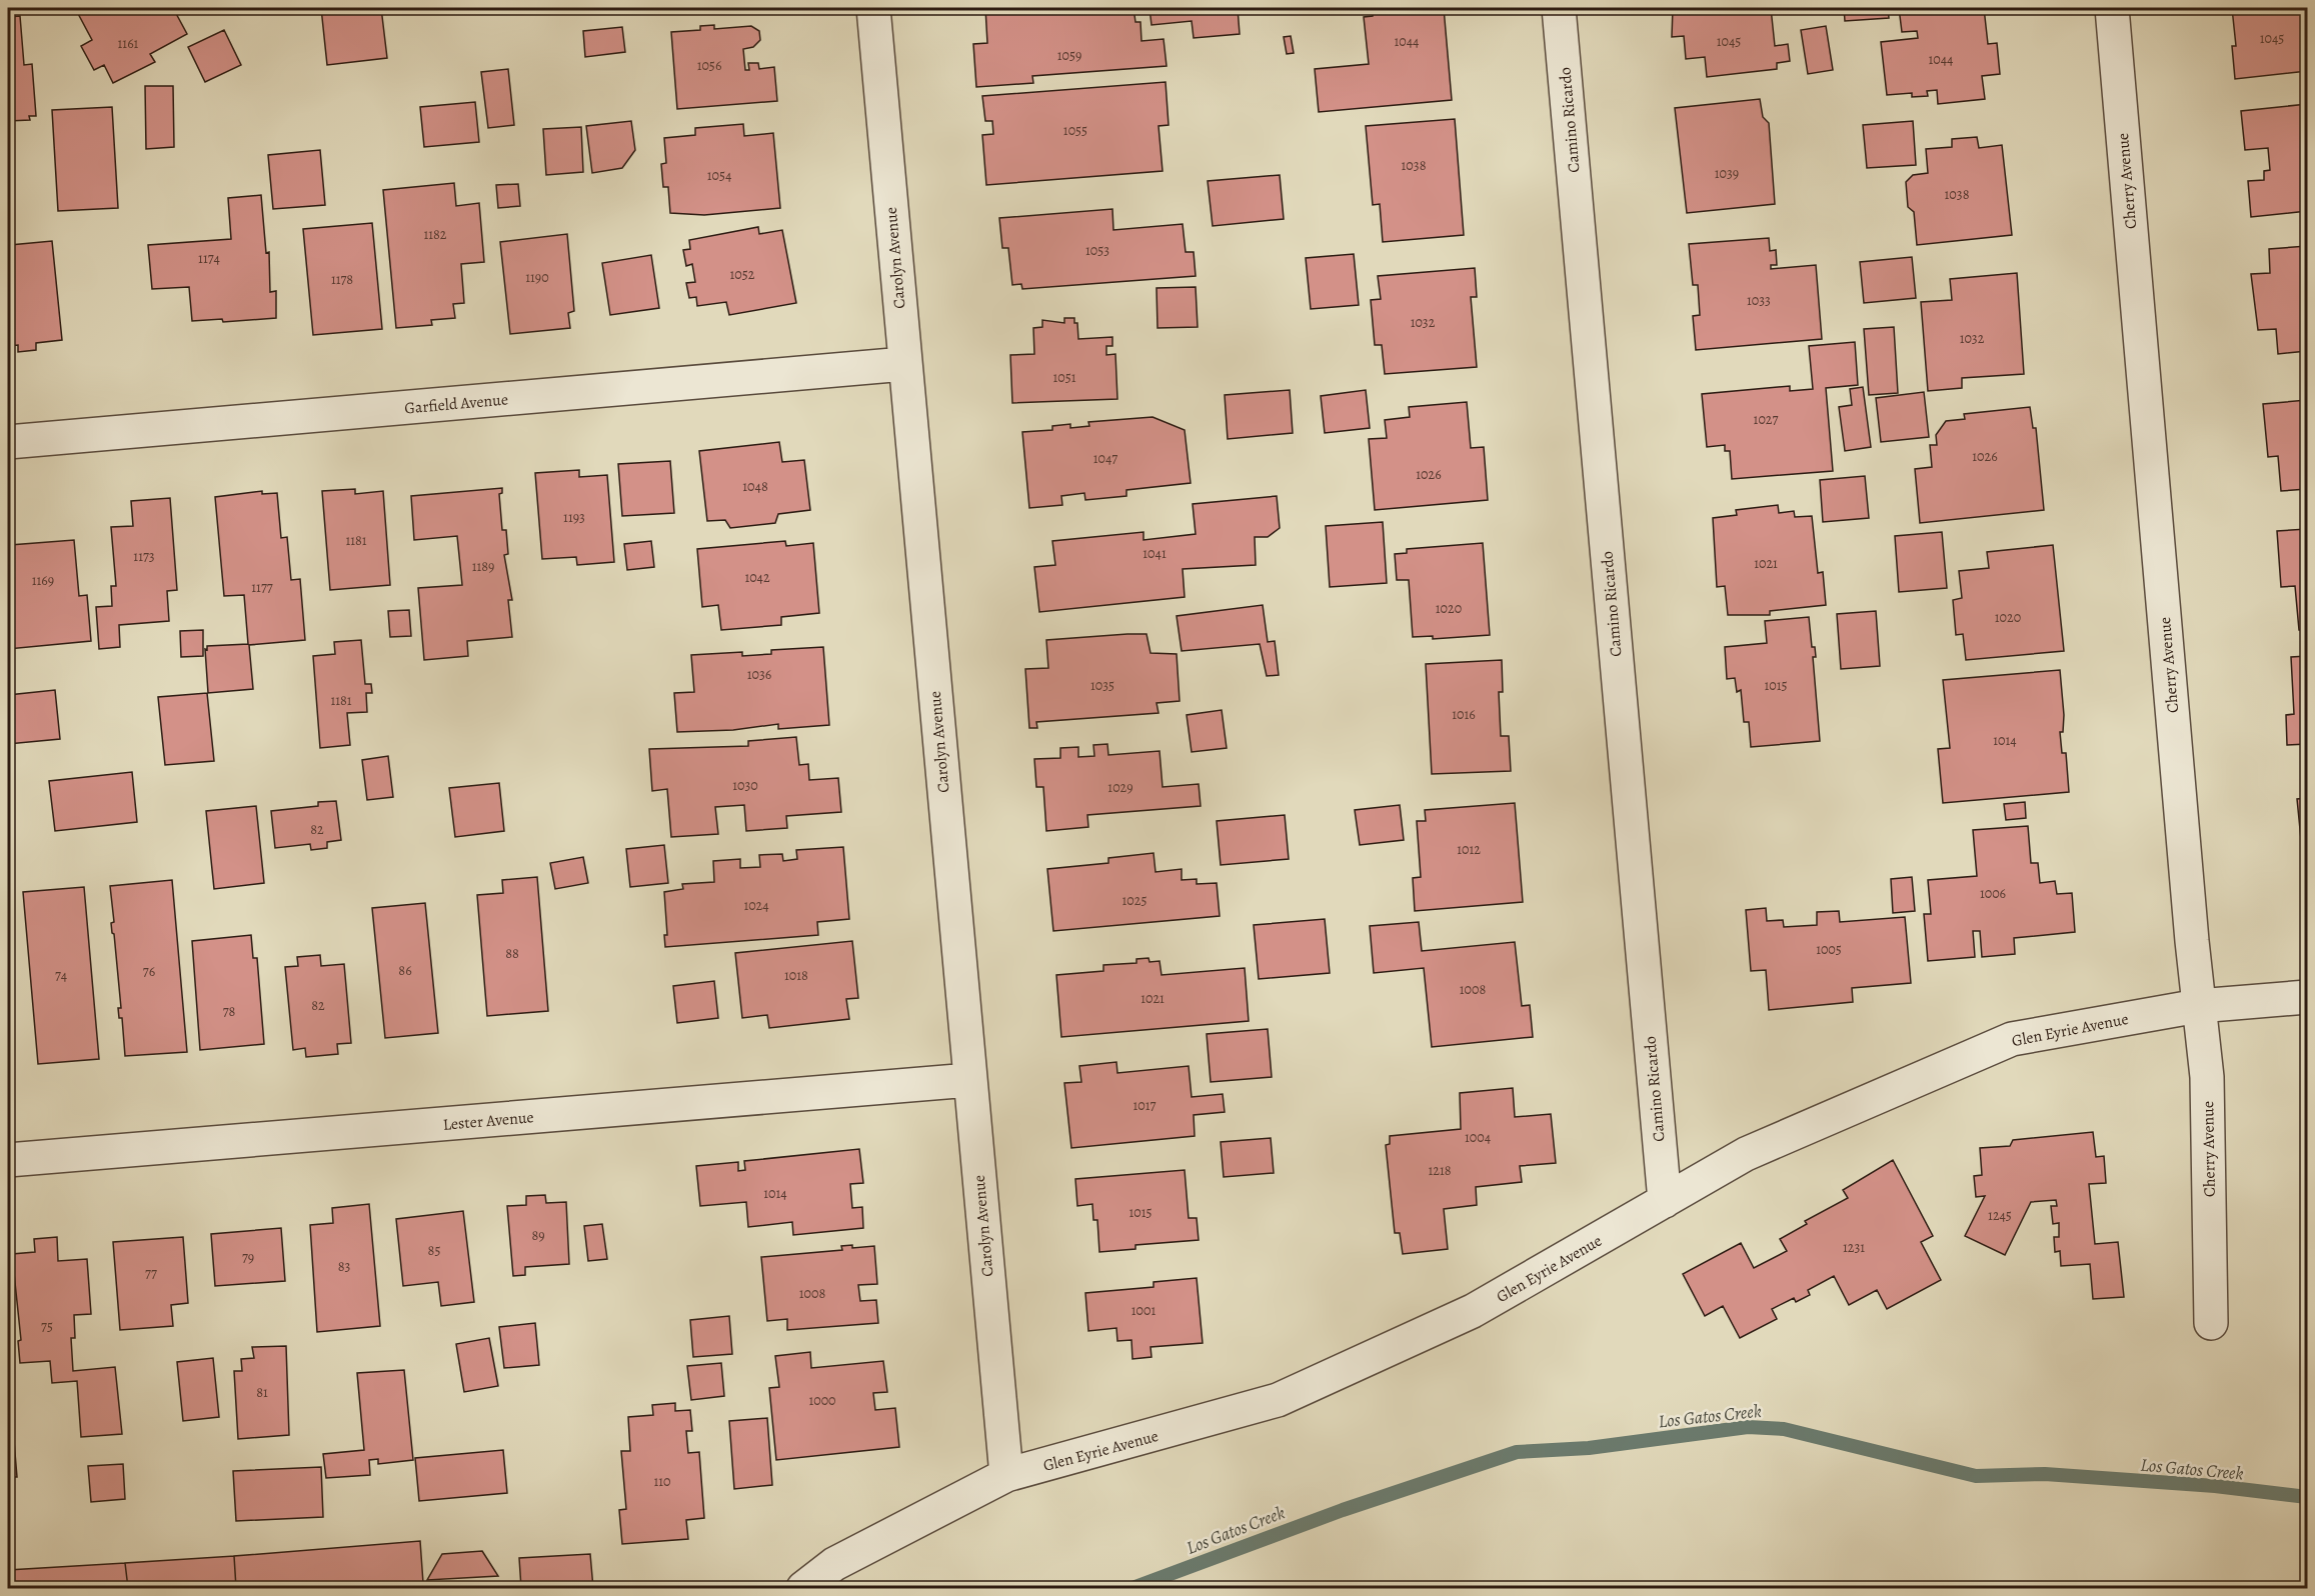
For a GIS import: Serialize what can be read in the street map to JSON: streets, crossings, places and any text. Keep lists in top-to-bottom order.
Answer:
{
  "streets": {
    "street": [
      "Camino Ricardo",
      "Cherry Avenue",
      "Carolyn Avenue",
      "Garfield Avenue",
      "Glen Eyrie Avenue",
      "Lester Avenue"
    ]
  },
  "crossings": [
    ["Camino Ricardo", "Glen Eyrie Avenue"],
    ["Cherry Avenue", "Glen Eyrie Avenue"],
    ["Carolyn Avenue", "Garfield Avenue"],
    ["Carolyn Avenue", "Glen Eyrie Avenue"],
    ["Carolyn Avenue", "Lester Avenue"]
  ],
  "water": ["Los Gatos Creek"],
  "house_numbers": [
    "1045",
    "1044",
    "1045",
    "1161",
    "1059",
    "1044",
    "1056",
    "1055",
    "1038",
    "1039",
    "1054",
    "1038",
    "1182",
    "1053",
    "1174",
    "1052",
    "1190",
    "1178",
    "1033",
    "1032",
    "1032",
    "1051",
    "1027",
    "1026",
    "1047",
    "1026",
    "1048",
    "1193",
    "1181",
    "1041",
    "1173",
    "1021",
    "1189",
    "1042",
    "1169",
    "1177",
    "1020",
    "1020",
    "1036",
    "1035",
    "1015",
    "1181",
    "1016",
    "1014",
    "1030",
    "1029",
    "82",
    "1012",
    "1006",
    "1025",
    "1024",
    "1005",
    "88",
    "86",
    "76",
    "74",
    "1018",
    "1008",
    "1021",
    "82",
    "78",
    "1017",
    "1004",
    "1218",
    "1014",
    "1015",
    "1245",
    "89",
    "1231",
    "85",
    "79",
    "83",
    "77",
    "1008",
    "1001",
    "75",
    "81",
    "1000",
    "110"
  ]
}
